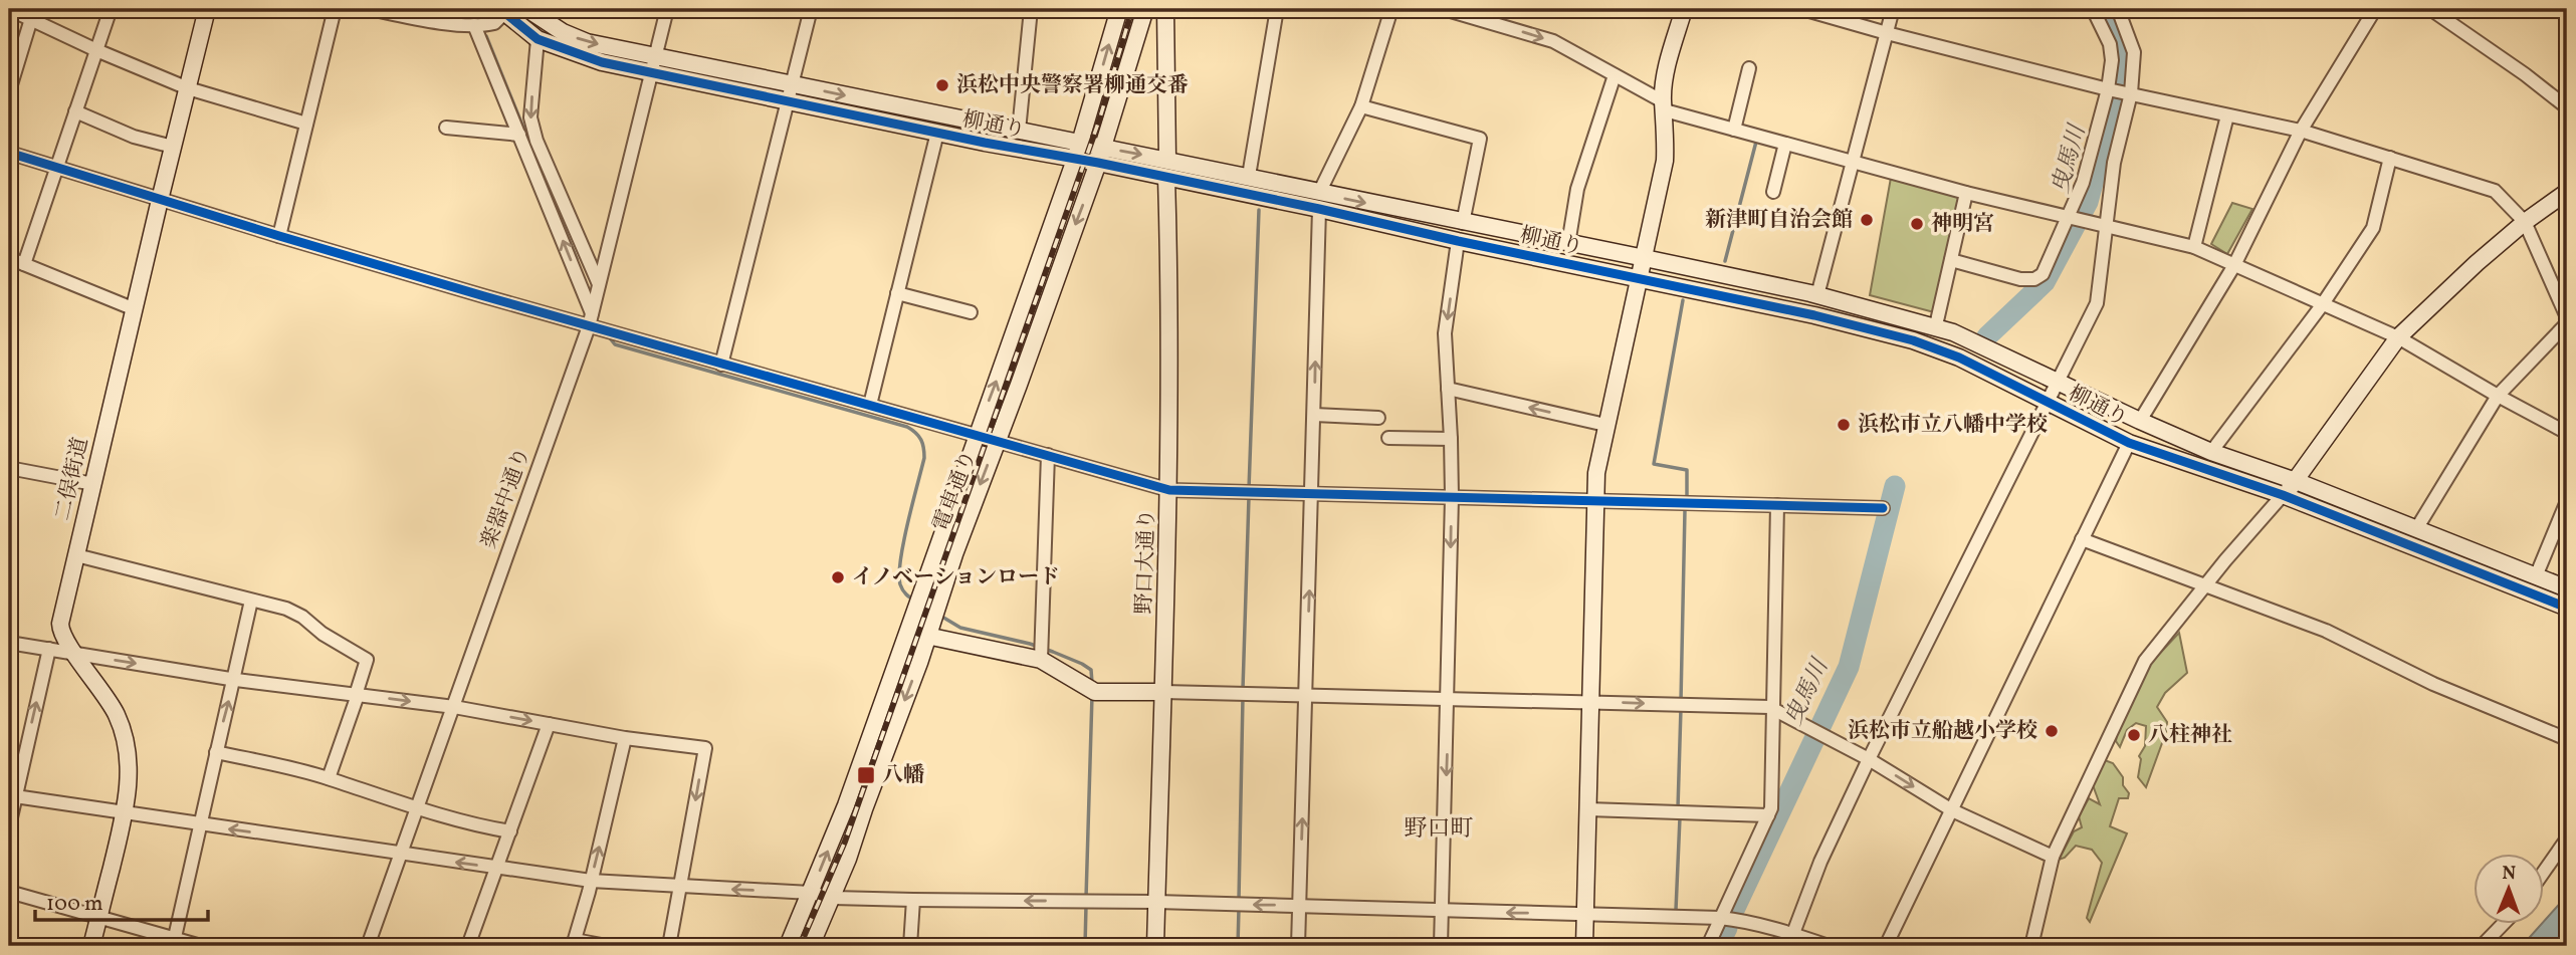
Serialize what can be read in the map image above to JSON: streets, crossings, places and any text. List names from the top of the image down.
{
  "streets": {
    "street": [
      "柳通り",
      "二俣街道",
      "電車通り",
      "楽器中通り",
      "野口大通り"
    ]
  },
  "crossings": [
    ["柳通り", "電車通り"],
    ["柳通り", "楽器中通り"],
    ["柳通り", "野口大通り"]
  ],
  "districts": ["野口町"],
  "water": ["曳馬川"],
  "places": {
    "other": [
      "浜松中央警察署柳通交番",
      "新津町自治会館",
      "神明宮",
      "浜松市立八幡中学校",
      "イノベーションロード",
      "浜松市立船越小学校",
      "八柱神社"
    ],
    "transit": ["八幡"]
  },
  "scale_bar": "100 m",
  "north": "top"
}
